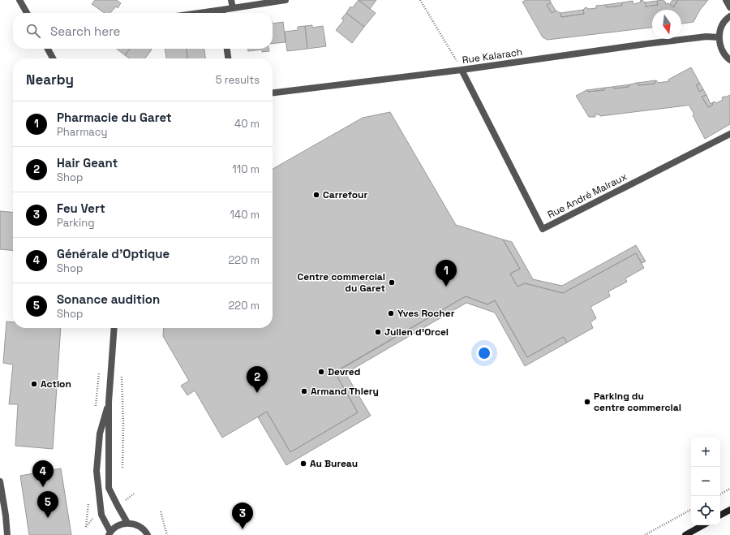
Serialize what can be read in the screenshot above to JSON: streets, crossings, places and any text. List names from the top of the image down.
{
  "streets": {
    "street": ["Rue Kalarach", "Rue André Malraux"]
  },
  "crossings": [
    ["Rue Kalarach", "Rue André Malraux"]
  ],
  "places": [
    "Carrefour",
    "Centre commercial du Garet",
    "Yves Rocher",
    "Julien d'Orcel",
    "Devred",
    "Action",
    "Armand Thiery",
    "Parking du centre commercial",
    "Au Bureau"
  ],
  "north": "bottom",
  "page": {
    "search": "Search here",
    "heading": ["Nearby", "5 results"],
    "list": [
      {
        "mark": "1",
        "name": "Pharmacie du Garet",
        "note": "Pharmacy",
        "value": "40 m"
      },
      {
        "mark": "2",
        "name": "Hair Geant",
        "note": "Shop",
        "value": "110 m"
      },
      {
        "mark": "3",
        "name": "Feu Vert",
        "note": "Parking",
        "value": "140 m"
      },
      {
        "mark": "4",
        "name": "Générale d'Optique",
        "note": "Shop",
        "value": "220 m"
      },
      {
        "mark": "5",
        "name": "Sonance audition",
        "note": "Shop",
        "value": "220 m"
      }
    ],
    "pins": [
      "1",
      "2",
      "4",
      "5",
      "3"
    ],
    "map_buttons": ["+", "−"]
  }
}
